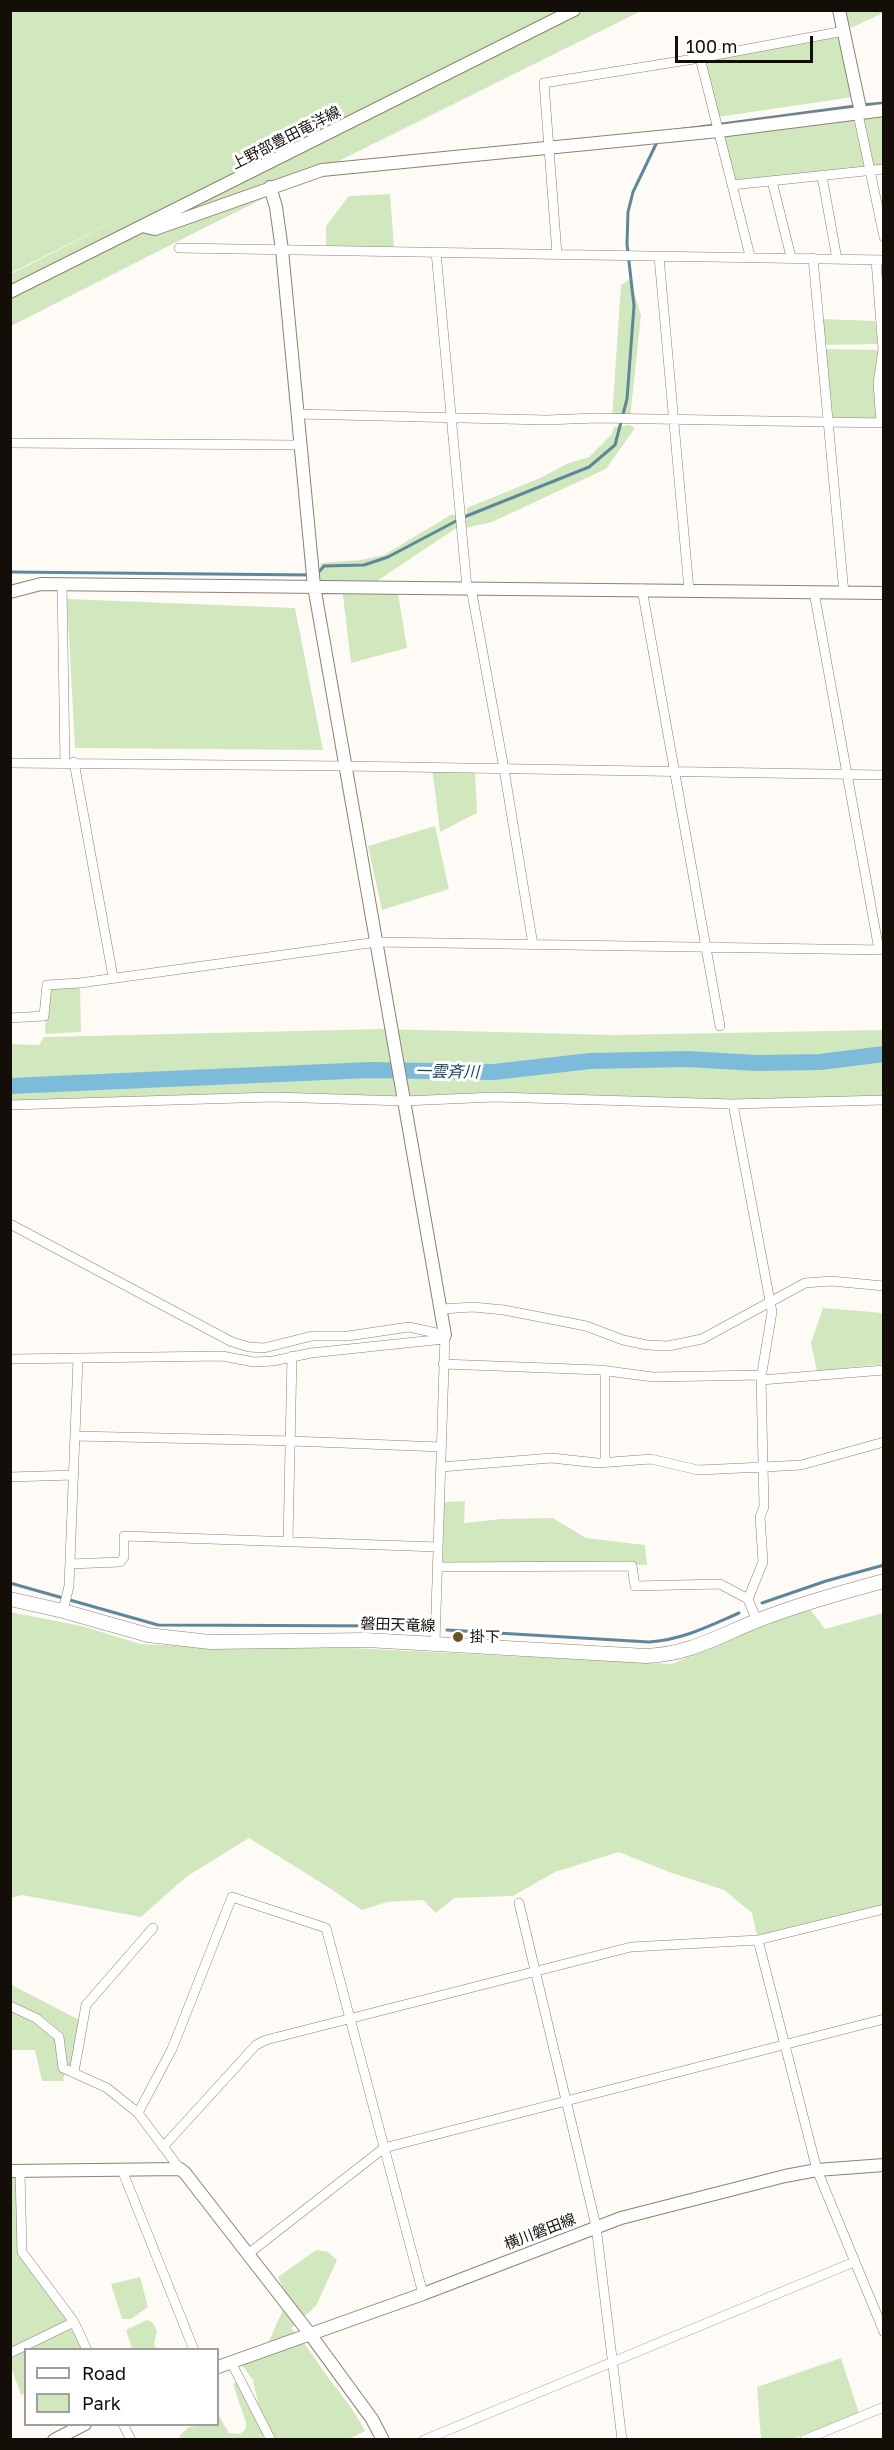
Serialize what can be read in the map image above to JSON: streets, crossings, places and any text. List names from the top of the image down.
{
  "streets": {
    "main road": ["磐田天竜線"],
    "street": ["上野部豊田竜洋線", "横川磐田線"]
  },
  "water": ["一雲斉川"],
  "places": ["掛下"],
  "legend": ["Road", "Park"],
  "scale_bar": "100 m"
}
